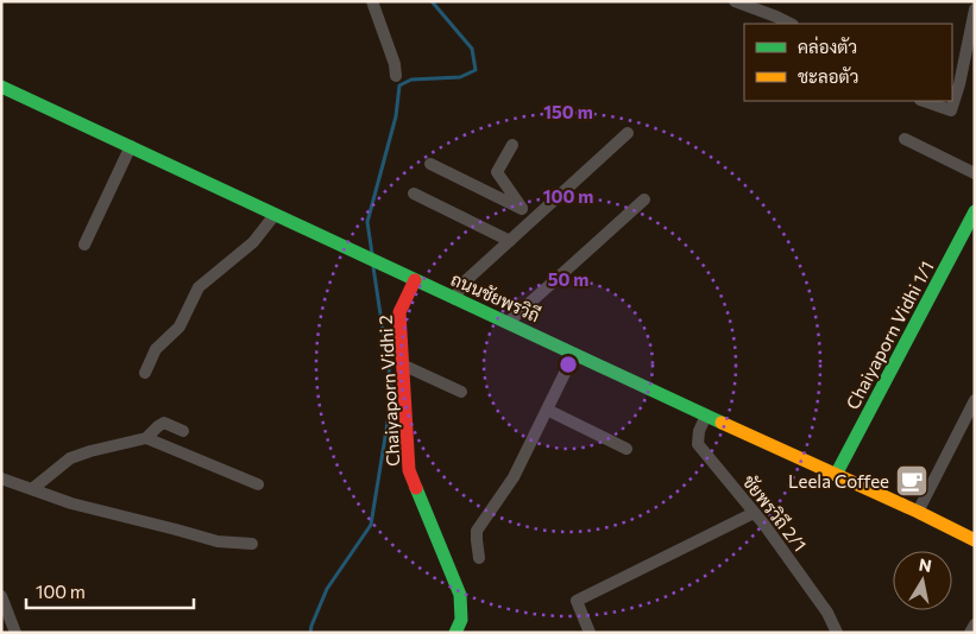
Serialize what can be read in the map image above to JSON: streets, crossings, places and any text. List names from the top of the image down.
{
  "streets": {
    "main road": ["ถนนชัยพรวิถี", "Chaiyaporn Vidhi 1/1", "Chaiyaporn Vidhi 2"],
    "street": ["ชัยพรวิถี 2/1"]
  },
  "crossings": [
    ["ถนนชัยพรวิถี", "Chaiyaporn Vidhi 1/1"],
    ["ถนนชัยพรวิถี", "Chaiyaporn Vidhi 2"],
    ["ถนนชัยพรวิถี", "ชัยพรวิถี 2/1"]
  ],
  "places": {
    "cafe": ["Leela Coffee"]
  },
  "legend": ["คล่องตัว", "ชะลอตัว"],
  "scale_bar": "100 m",
  "north": "top",
  "rings": ["150 m", "100 m", "50 m"]
}
